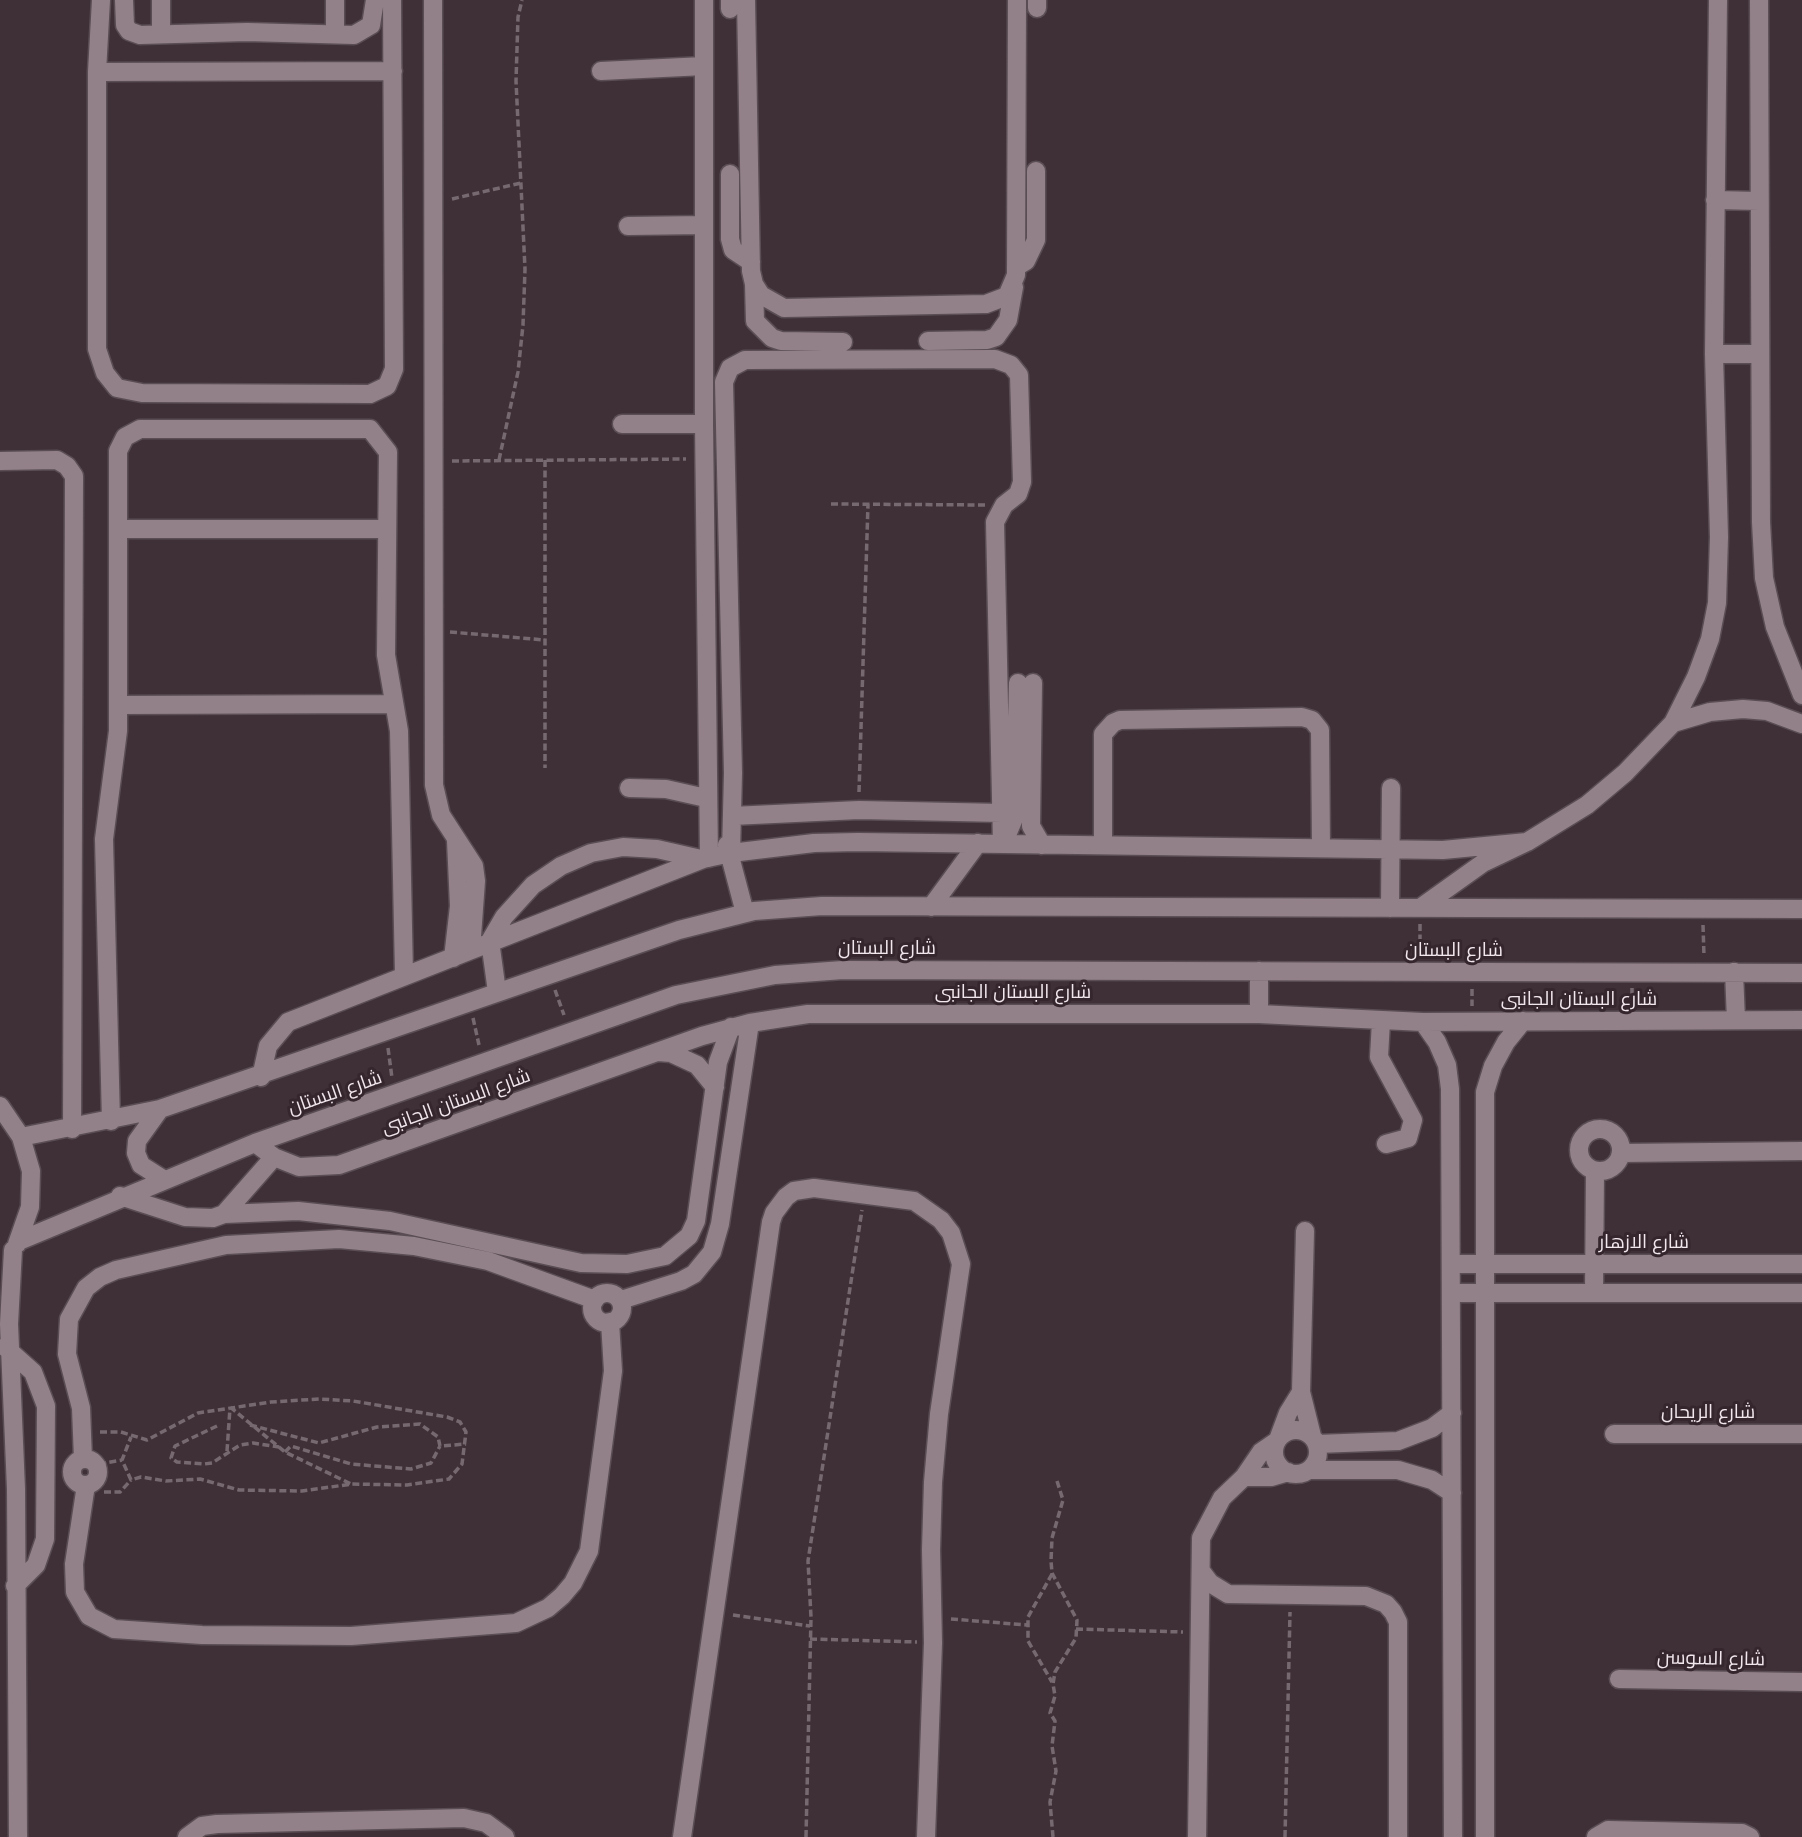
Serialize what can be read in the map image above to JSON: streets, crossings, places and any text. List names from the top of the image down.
{
  "streets": {
    "street": [
      "شارع البستان",
      "شارع البستان الجانبى",
      "شارع الازهار",
      "شارع الريحان",
      "شارع السوسن"
    ]
  },
  "crossings": [
    ["شارع البستان", "شارع البستان الجانبى"]
  ]
}
